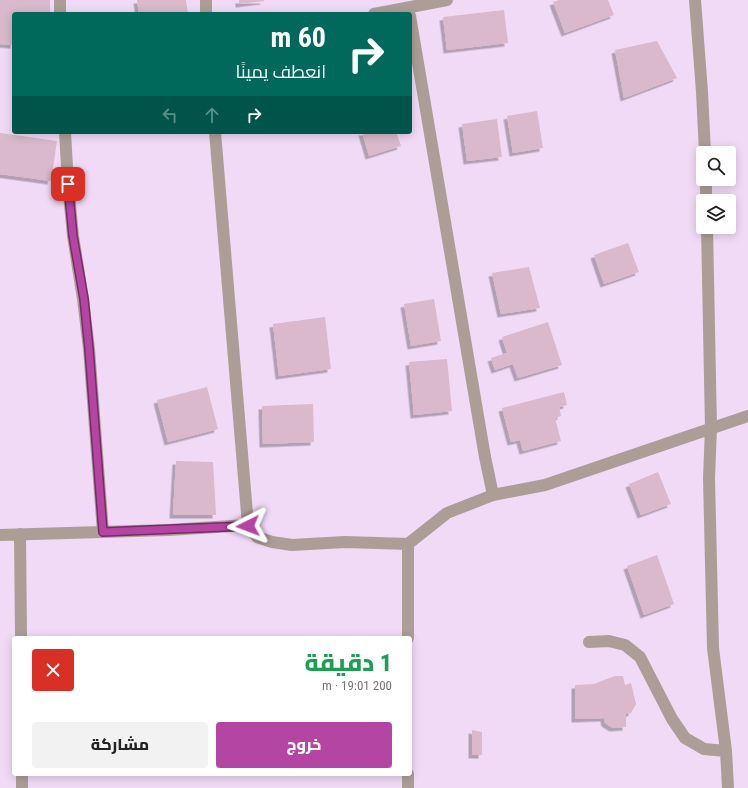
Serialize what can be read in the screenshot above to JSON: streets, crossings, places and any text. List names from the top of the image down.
{
  "page": {
    "turn": ["60 m", "انعطف يمينًا"],
    "heading": ["1 دقيقة", "200 m · 19:01"],
    "buttons": ["خروج", "مشاركة"]
  }
}
